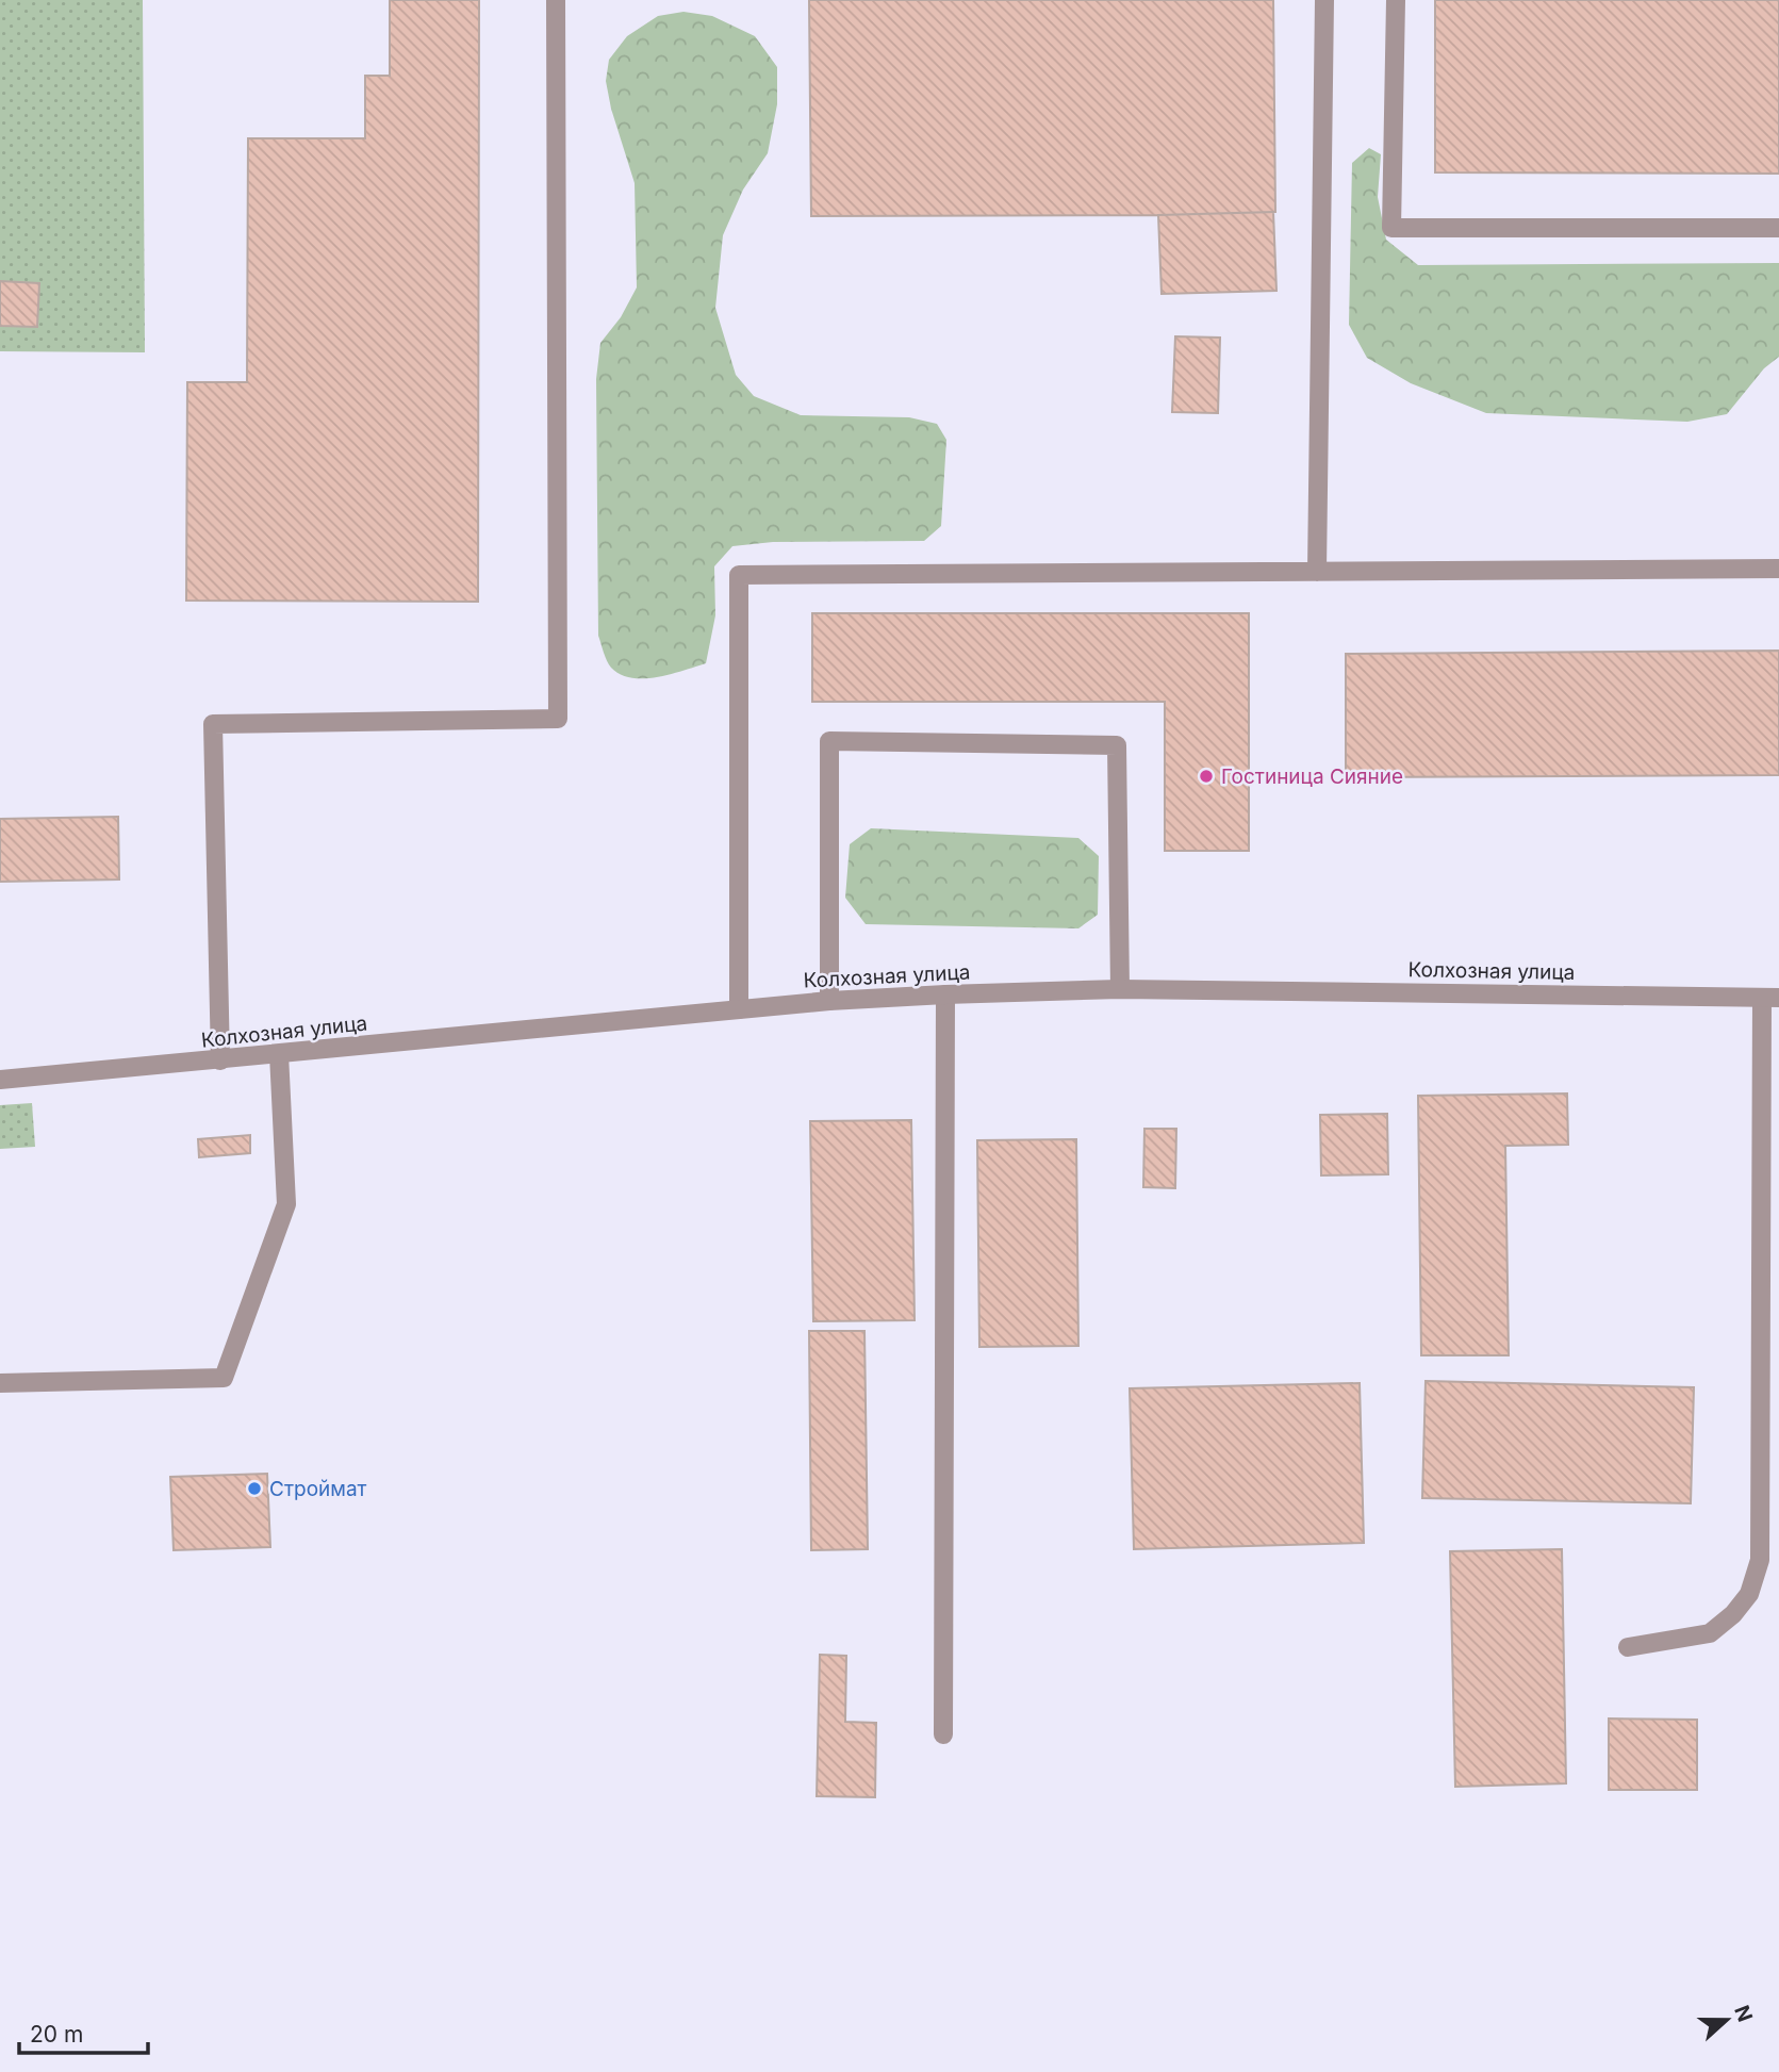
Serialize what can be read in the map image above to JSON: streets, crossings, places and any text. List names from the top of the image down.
{
  "streets": {
    "street": ["Колхозная улица"]
  },
  "places": ["Гостиница Сияние", "Строймат"],
  "scale_bar": "20 m",
  "north": "right"
}
